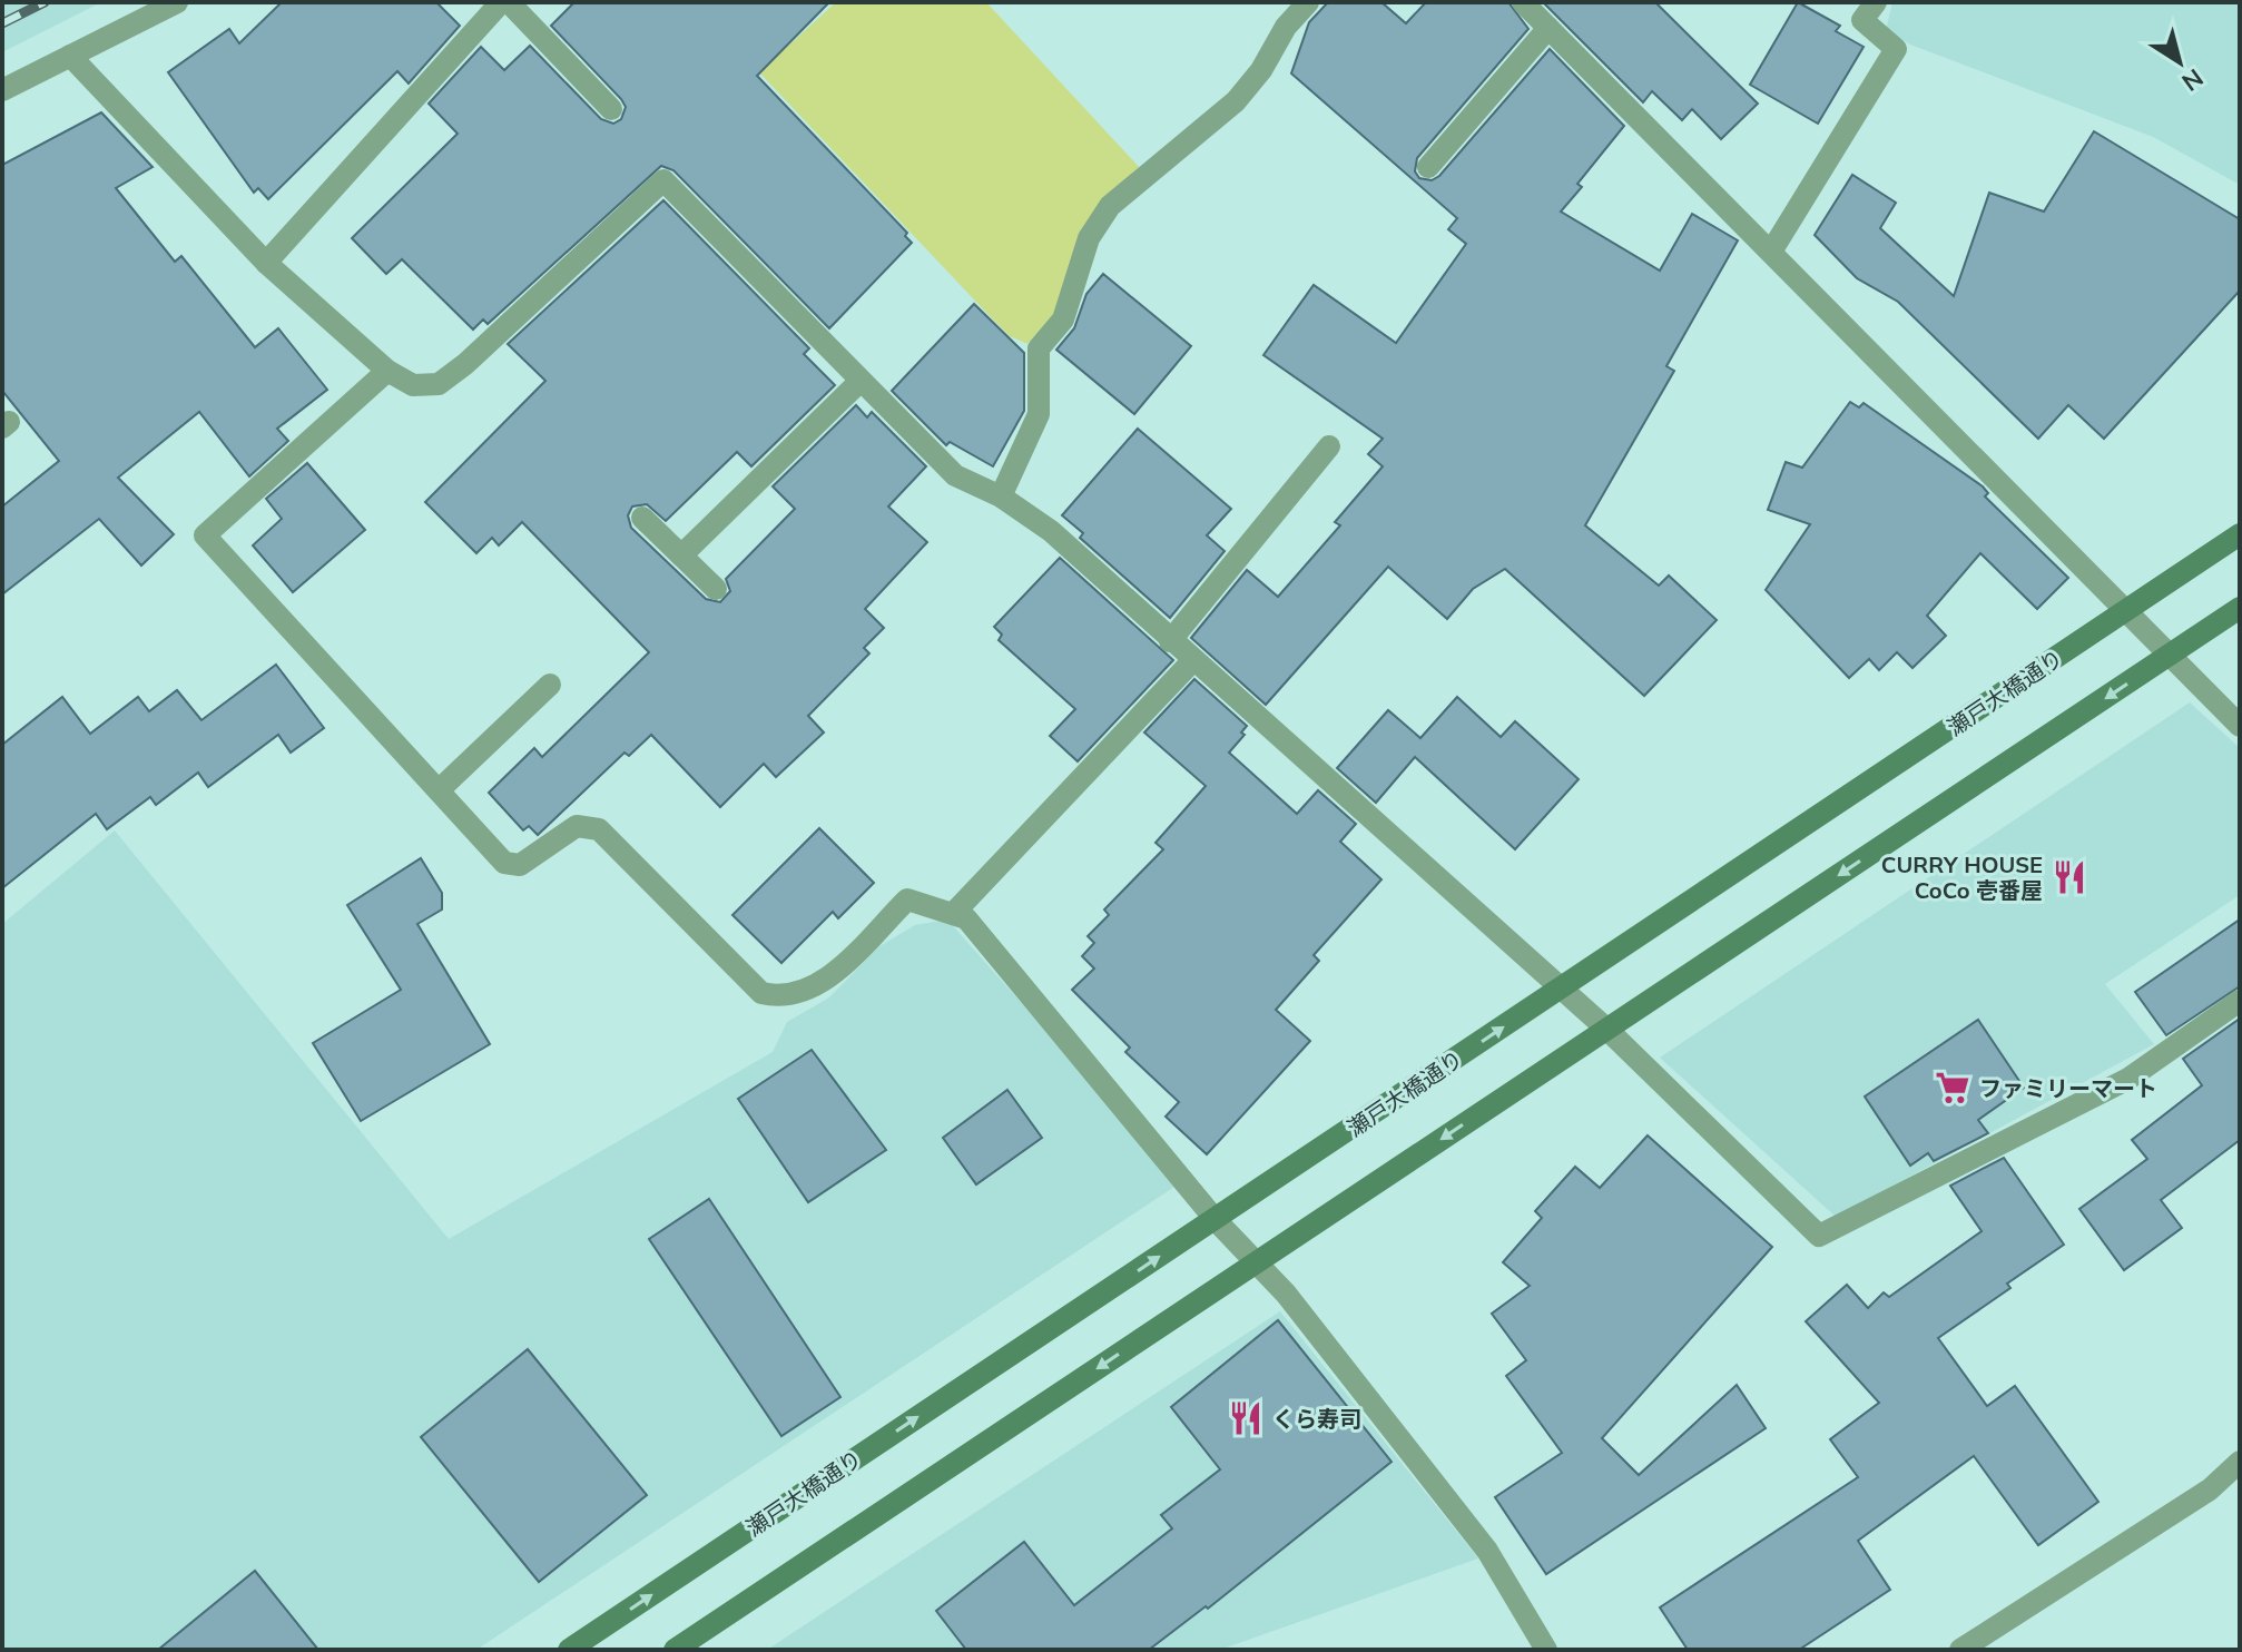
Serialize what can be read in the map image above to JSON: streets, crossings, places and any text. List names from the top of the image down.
{
  "streets": {
    "street": ["瀬戸大橋通り"]
  },
  "places": {
    "restaurant": ["CURRY HOUSE CoCo 壱番屋", "くら寿司"],
    "supermarket": ["ファミリーマート"]
  },
  "north": "bottom right"
}
